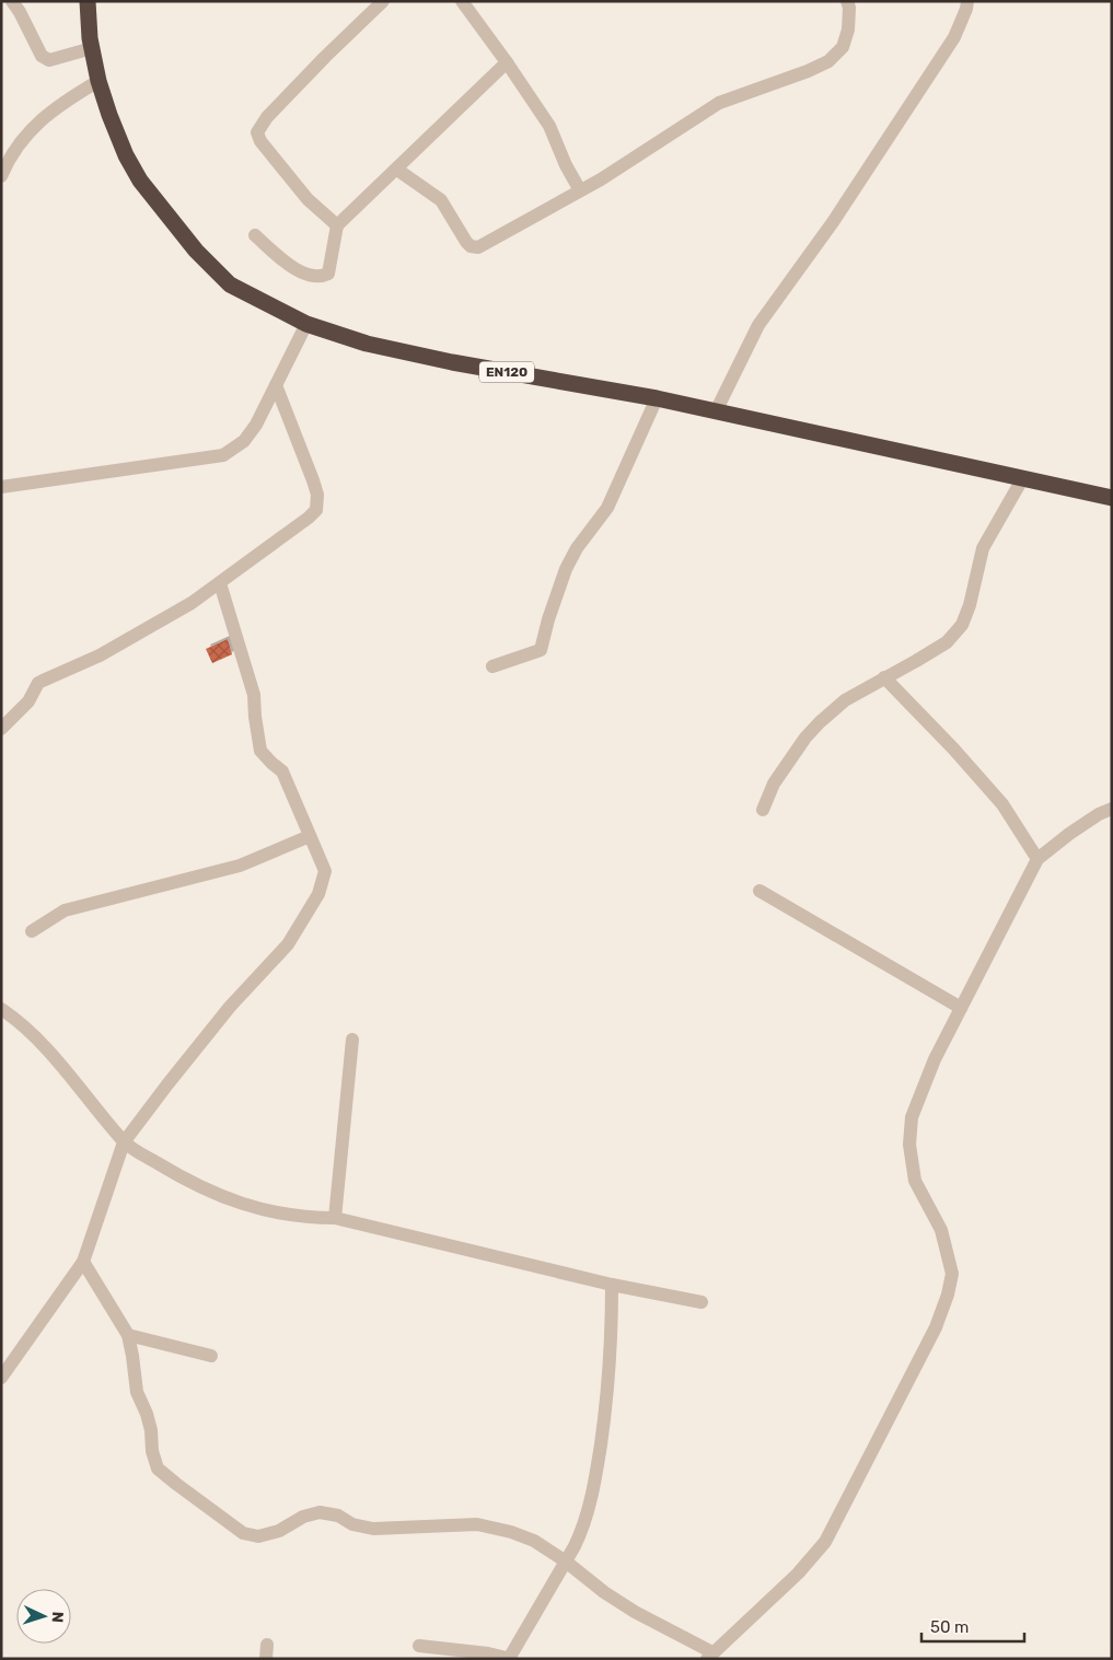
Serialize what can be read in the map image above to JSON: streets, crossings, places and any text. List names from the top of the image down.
{
  "streets": {
    "highway": ["EN120"]
  },
  "scale_bar": "50 m",
  "north": "right"
}
